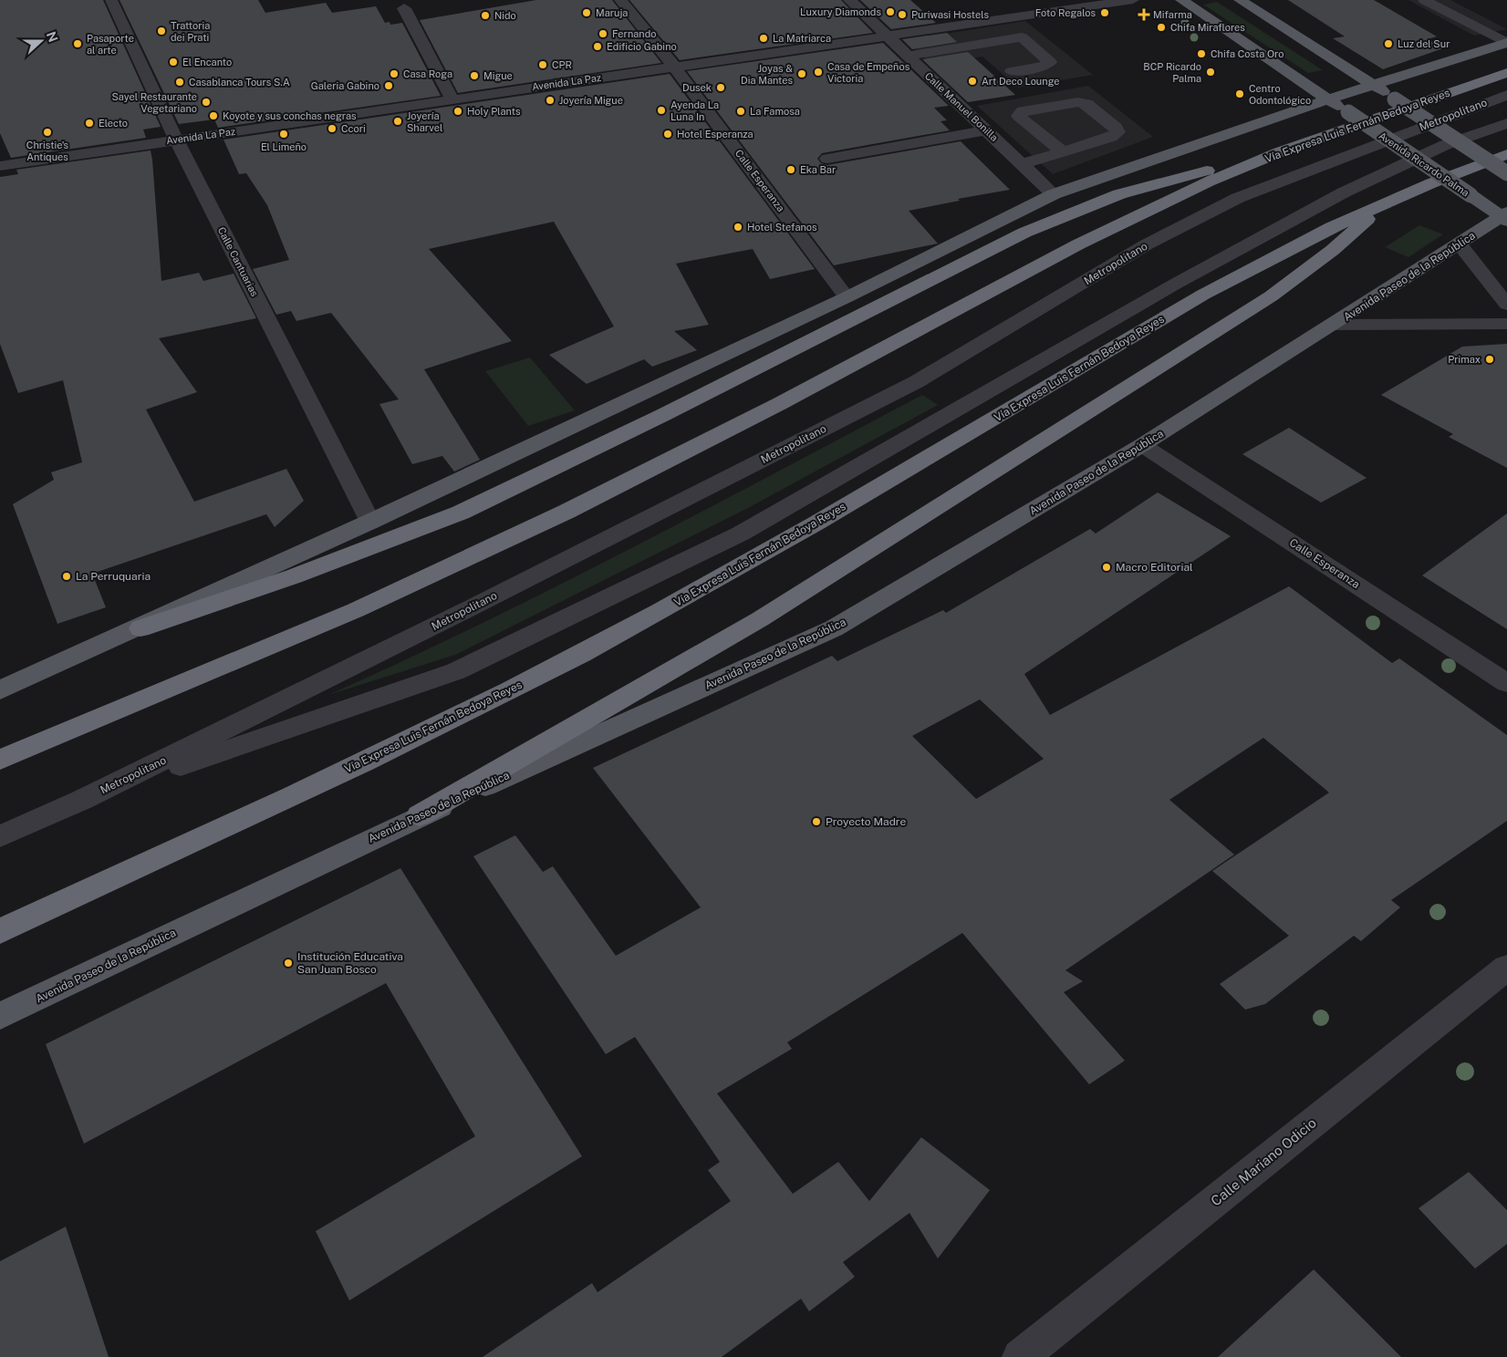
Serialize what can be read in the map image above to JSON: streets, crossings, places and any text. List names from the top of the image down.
{
  "streets": {
    "highway": ["Vía Expresa Luis Fernán Bedoya Reyes"],
    "main road": ["Avenida Ricardo Palma", "Avenida Paseo de la República"],
    "street": [
      "Avenida La Paz",
      "Calle Manuel Bonilla",
      "Metropolitano",
      "Calle Esperanza",
      "Calle Cantuarias",
      "Calle Mariano Odicio"
    ]
  },
  "crossings": [
    ["Avenida La Paz", "Calle Manuel Bonilla"],
    ["Avenida La Paz", "Calle Esperanza"],
    ["Avenida La Paz", "Calle Cantuarias"],
    ["Avenida Ricardo Palma", "Avenida Paseo de la República"],
    ["Calle Esperanza", "Avenida Paseo de la República"]
  ],
  "places": {
    "other": [
      "Luxury Diamonds",
      "Maruja",
      "Foto Regalos",
      "Puriwasi Hostels",
      "Nido",
      "Chifa Miraflores",
      "Trattoria dei Prati",
      "Fernando",
      "La Matriarca",
      "Pasaporte al arte",
      "Luz del Sur",
      "Edificio Gabino",
      "Chifa Costa Oro",
      "El Encanto",
      "CPR",
      "Casa de Empeños Victoria",
      "BCP Ricardo Palma",
      "Casa Roga",
      "Joyas & Dia Mantes",
      "Migue",
      "Art Deco Lounge",
      "Casablanca Tours S.A",
      "Galeria Gabino",
      "Dusek",
      "Centro Odontológico",
      "Joyería Migue",
      "Sayel Restaurante Vegetariano",
      "Ayenda La Luna In",
      "Holy Plants",
      "La Famosa",
      "Koyote y sus conchas negras",
      "Joyería Sharvel",
      "Electo",
      "Ccori",
      "Christie's Antiques",
      "El Limeño",
      "Hotel Esperanza",
      "Eka Bar",
      "Hotel Stefanos",
      "Primax",
      "Macro Editorial",
      "La Perruquaria",
      "Proyecto Madre",
      "Institución Educativa San Juan Bosco"
    ],
    "health": ["Mifarma"]
  },
  "north": "right"
}
